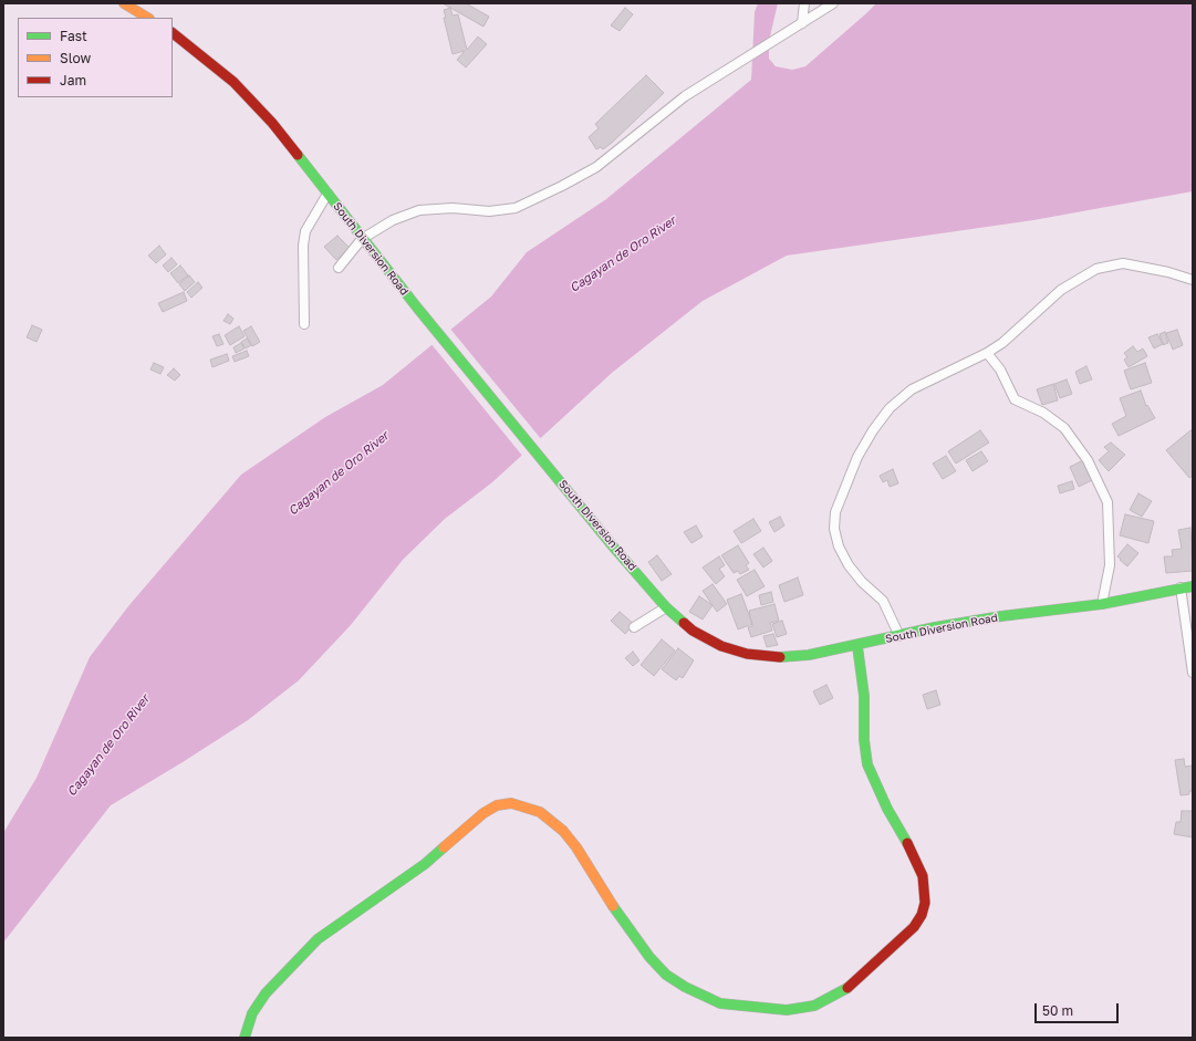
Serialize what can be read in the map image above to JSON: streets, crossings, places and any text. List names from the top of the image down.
{
  "streets": {
    "main road": ["South Diversion Road"]
  },
  "water": ["Cagayan de Oro River"],
  "legend": ["Fast", "Slow", "Jam"],
  "scale_bar": "50 m"
}
